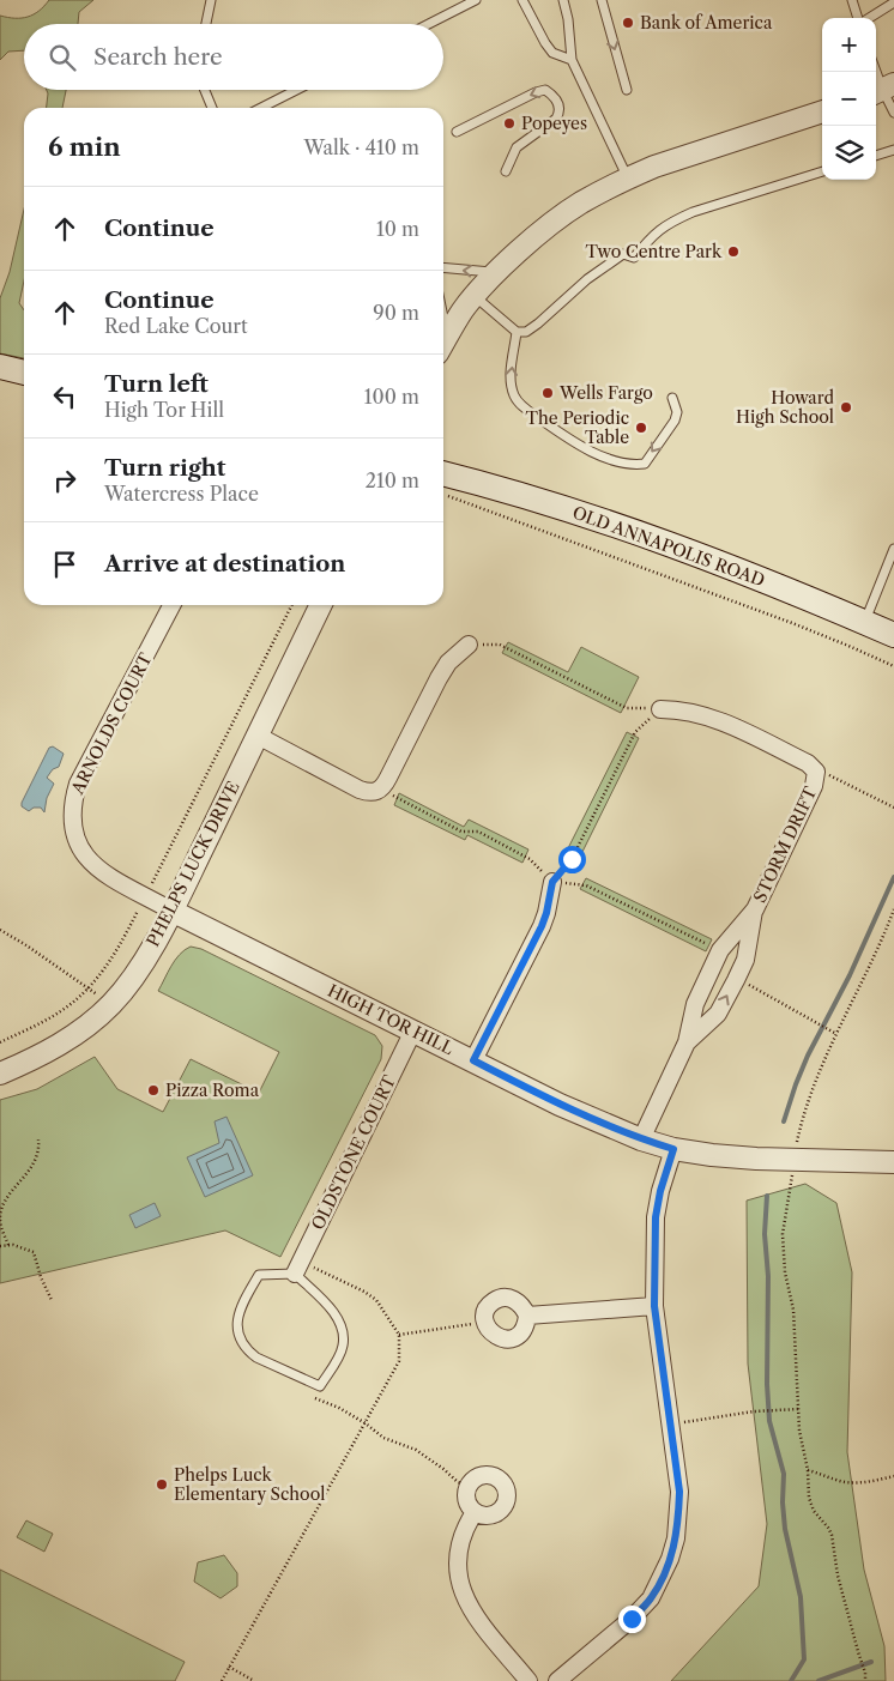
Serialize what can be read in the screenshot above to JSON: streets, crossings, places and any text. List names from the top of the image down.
{
  "streets": {
    "main road": ["OLD ANNAPOLIS ROAD"],
    "street": [
      "ARNOLDS COURT",
      "STORM DRIFT",
      "PHELPS LUCK DRIVE",
      "HIGH TOR HILL",
      "OLDSTONE COURT"
    ]
  },
  "crossings": [
    ["ARNOLDS COURT", "PHELPS LUCK DRIVE"],
    ["ARNOLDS COURT", "HIGH TOR HILL"],
    ["STORM DRIFT", "HIGH TOR HILL"],
    ["PHELPS LUCK DRIVE", "HIGH TOR HILL"],
    ["HIGH TOR HILL", "OLDSTONE COURT"]
  ],
  "places": [
    "Bank of America",
    "Popeyes",
    "Two Centre Park",
    "Wells Fargo",
    "Howard High School",
    "The Periodic Table",
    "Pizza Roma",
    "Phelps Luck Elementary School"
  ],
  "page": {
    "map_buttons": ["+", "−"],
    "search": "Search here",
    "heading": ["6 min", "Walk · 410 m"],
    "list": [
      ["Continue", "10 m"],
      ["Continue", "Red Lake Court", "90 m"],
      ["Turn left", "High Tor Hill", "100 m"],
      ["Turn right", "Watercress Place", "210 m"],
      "Arrive at destination"
    ]
  }
}
